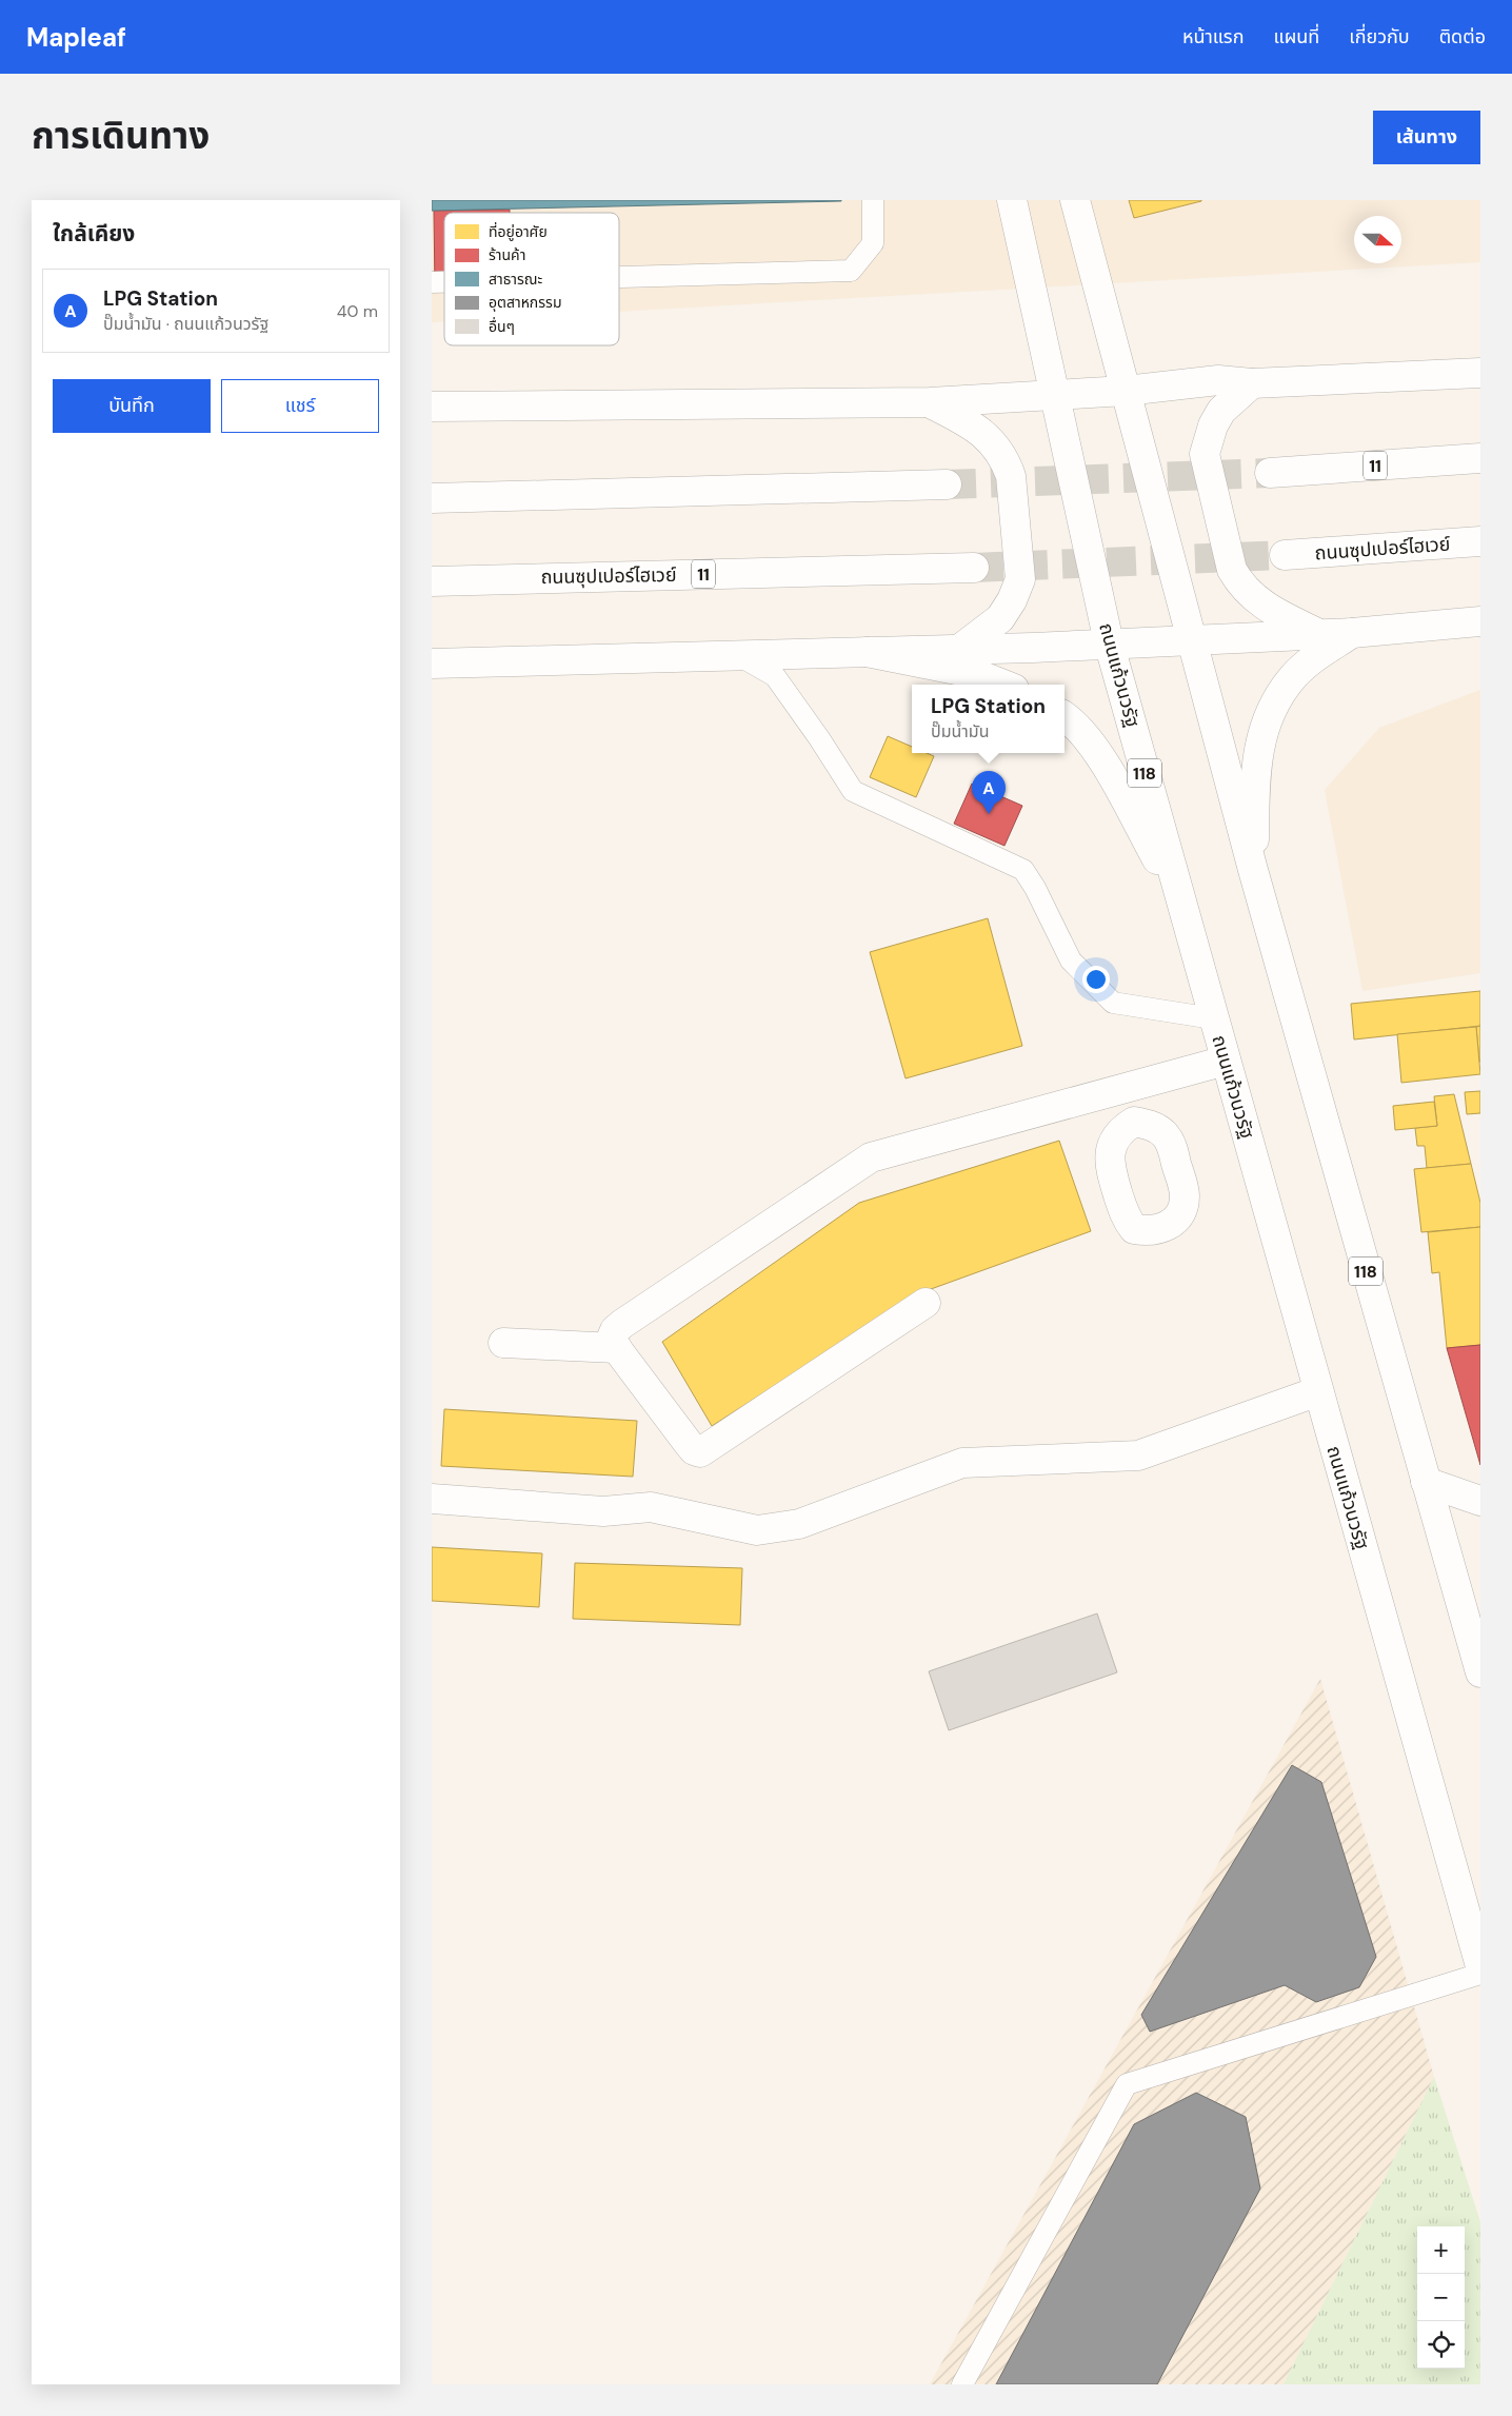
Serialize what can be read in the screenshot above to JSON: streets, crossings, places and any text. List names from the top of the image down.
{
  "streets": {
    "main road": [
      "11",
      "ถนนซุปเปอร์ไฮเวย์",
      "ถนนแก้วนวรัฐ",
      "118"
    ]
  },
  "legend": [
    "ที่อยู่อาศัย",
    "ร้านค้า",
    "สาธารณะ",
    "อุตสาหกรรม",
    "อื่นๆ"
  ],
  "north": "right",
  "page": {
    "header": "Mapleaf",
    "nav": [
      "หน้าแรก",
      "แผนที่",
      "เกี่ยวกับ",
      "ติดต่อ"
    ],
    "title": "การเดินทาง",
    "buttons": [
      "เส้นทาง",
      ["บันทึก", "แชร์"]
    ],
    "heading": "ใกล้เคียง",
    "list": [
      {
        "mark": "A",
        "name": "LPG Station",
        "note": "ปั๊มน้ำมัน · ถนนแก้วนวรัฐ",
        "value": "40 m"
      }
    ],
    "popup": ["LPG Station", "ปั๊มน้ำมัน"],
    "pins": "A",
    "map_buttons": ["+", "−"]
  }
}
